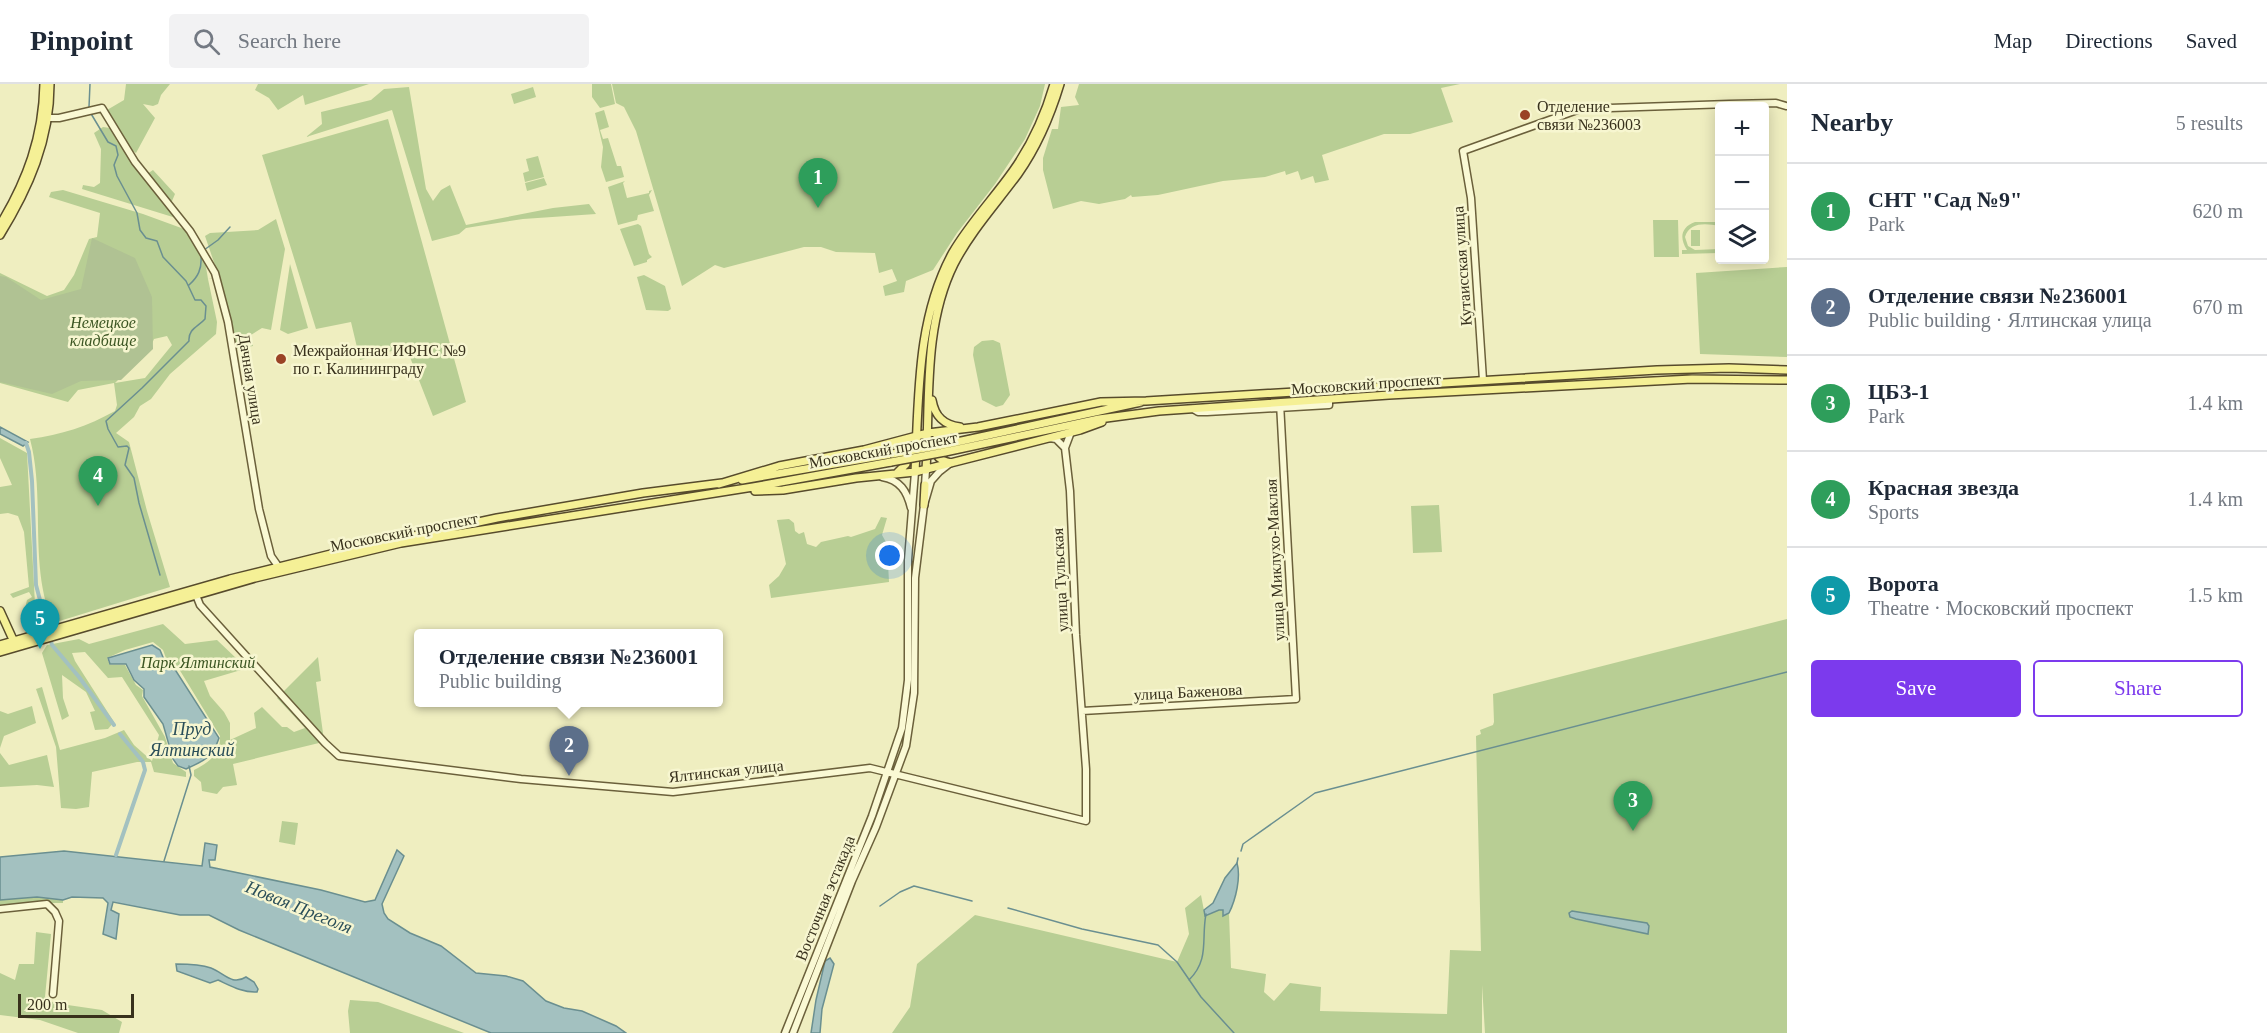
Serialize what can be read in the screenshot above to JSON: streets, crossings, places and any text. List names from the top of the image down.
{
  "streets": {
    "main road": ["Московский проспект"],
    "street": [
      "Кутаисская улица",
      "Дачная улица",
      "улица Миклухо-Маклая",
      "улица Тульская",
      "улица Баженова",
      "Ялтинская улица",
      "Восточная эстакада"
    ]
  },
  "crossings": [
    ["Кутаисская улица", "Московский проспект"],
    ["Дачная улица", "Московский проспект"],
    ["Московский проспект", "улица Миклухо-Маклая"],
    ["Московский проспект", "Ялтинская улица"],
    ["улица Миклухо-Маклая", "улица Баженова"],
    ["улица Тульская", "улица Баженова"],
    ["улица Тульская", "Ялтинская улица"],
    ["Ялтинская улица", "Восточная эстакада"]
  ],
  "water": ["Пруд Ялтинский", "Новая Преголя"],
  "parks": ["Немецкое кладбище", "Парк Ялтинский"],
  "places": ["Отделение связи №236003", "Межрайонная ИФНС №9 по г. Калининграду"],
  "scale_bar": "200 m",
  "page": {
    "header": "Pinpoint",
    "search": "Search here",
    "nav": ["Map", "Directions", "Saved"],
    "heading": ["Nearby", "5 results"],
    "map_buttons": ["+", "−"],
    "pins": [
      "1",
      "4",
      "5",
      "2",
      "3"
    ],
    "list": [
      {
        "mark": "1",
        "name": "СНТ \"Сад №9\"",
        "note": "Park",
        "value": "620 m"
      },
      {
        "mark": "2",
        "name": "Отделение связи №236001",
        "note": "Public building · Ялтинская улица",
        "value": "670 m"
      },
      {
        "mark": "3",
        "name": "ЦБЗ-1",
        "note": "Park",
        "value": "1.4 km"
      },
      {
        "mark": "4",
        "name": "Красная звезда",
        "note": "Sports",
        "value": "1.4 km"
      },
      {
        "mark": "5",
        "name": "Ворота",
        "note": "Theatre · Московский проспект",
        "value": "1.5 km"
      }
    ],
    "popup": ["Отделение связи №236001", "Public building"],
    "buttons": ["Save", "Share"],
    "scale": "200 m"
  }
}
